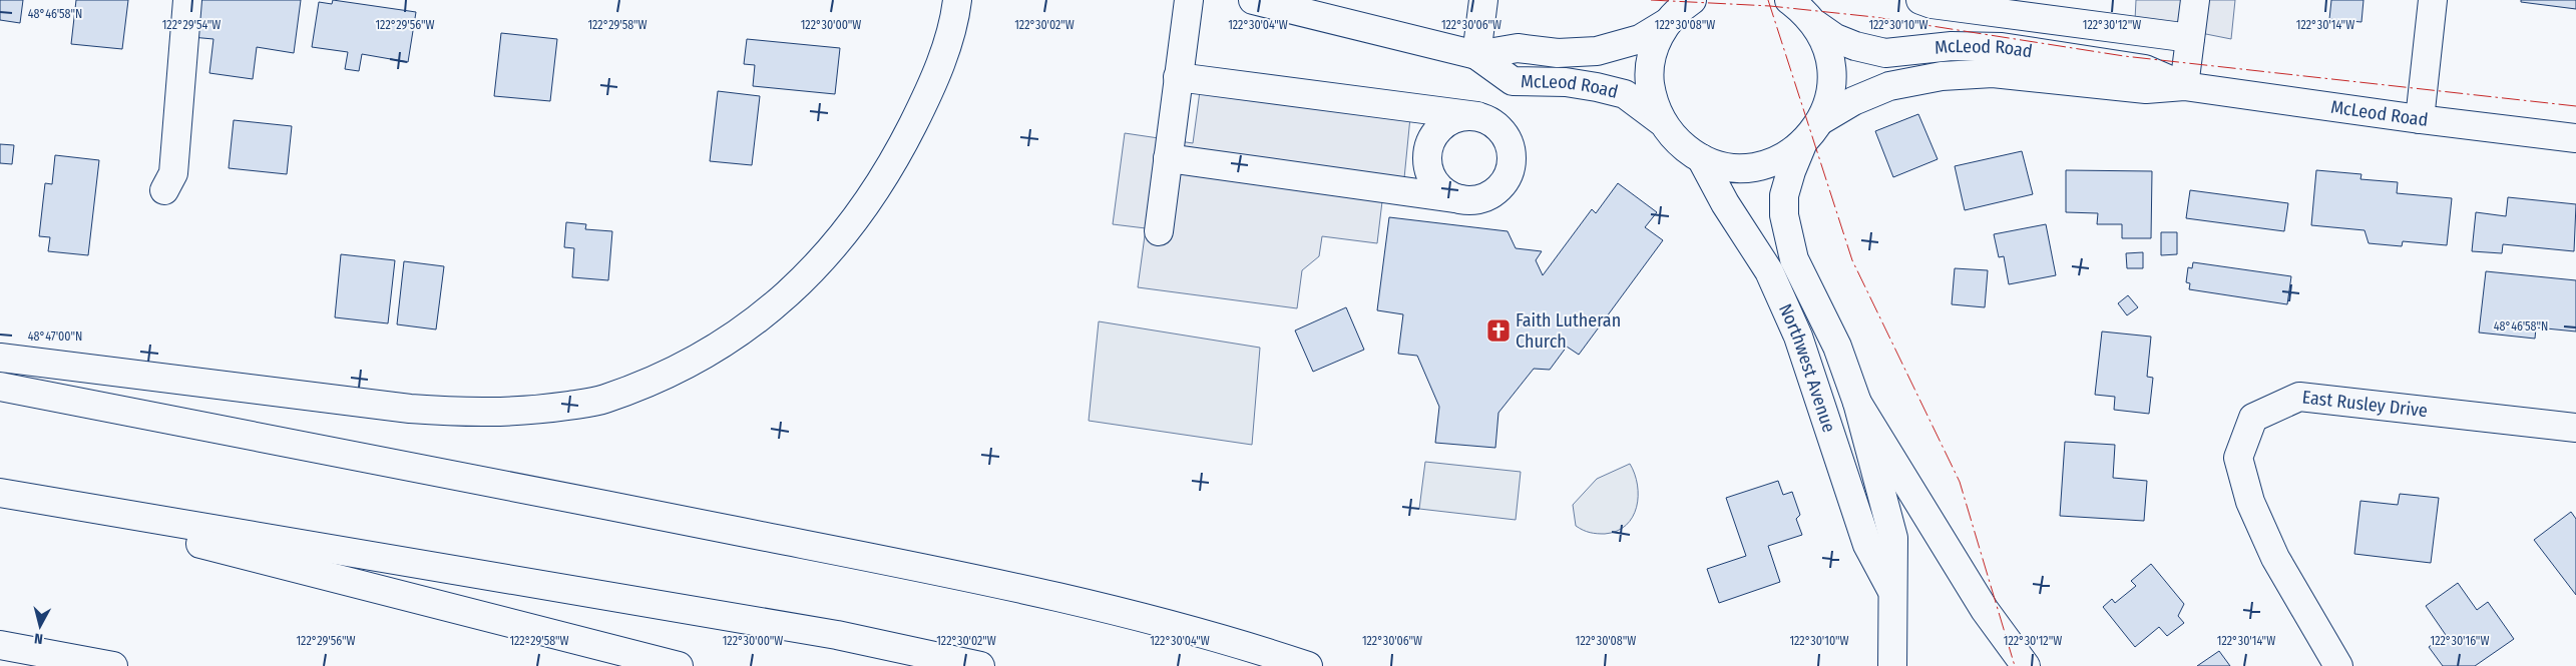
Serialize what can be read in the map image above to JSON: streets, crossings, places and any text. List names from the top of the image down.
{
  "streets": {
    "main road": ["McLeod Road", "Northwest Avenue", "East Rusley Drive"]
  },
  "places": {
    "church": ["Faith Lutheran Church"]
  },
  "north": "bottom",
  "coordinates": [
    "48°46'58\"N",
    "122°29'54\"W",
    "122°29'56\"W",
    "122°29'58\"W",
    "122°30'00\"W",
    "122°30'02\"W",
    "122°30'04\"W",
    "122°30'06\"W",
    "122°30'08\"W",
    "122°30'10\"W",
    "122°30'12\"W",
    "122°30'14\"W",
    "48°47'00\"N",
    "122°30'16\"W"
  ]
}
